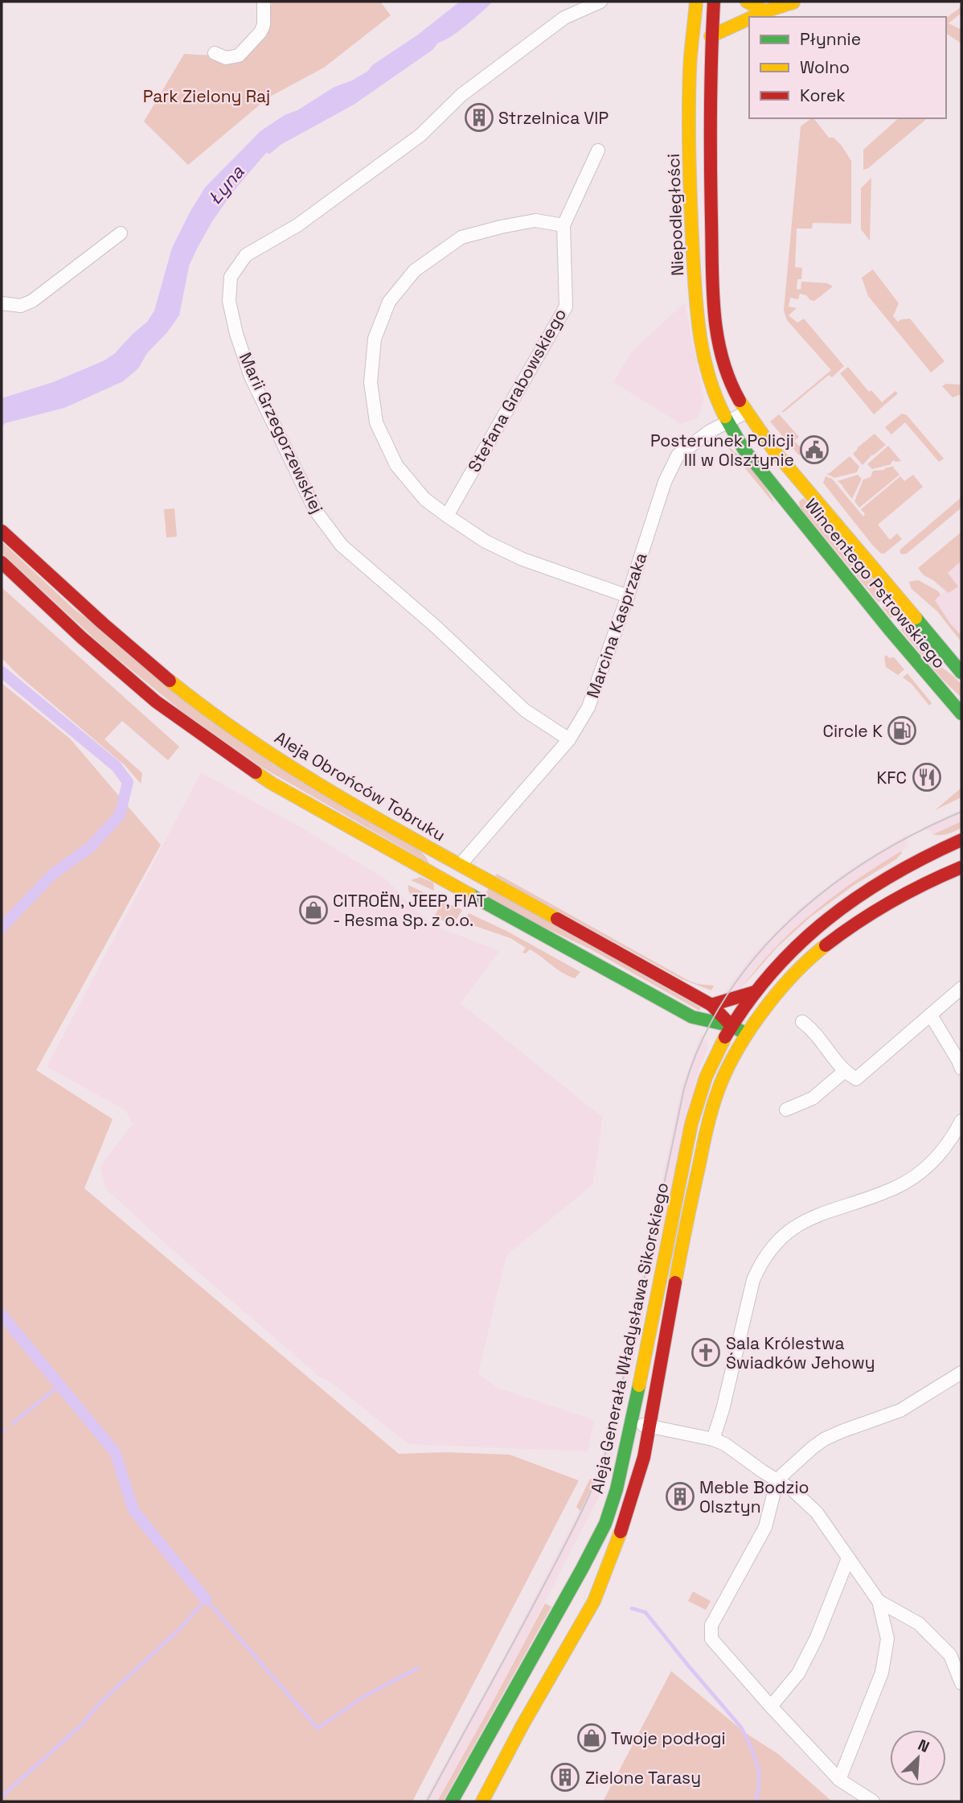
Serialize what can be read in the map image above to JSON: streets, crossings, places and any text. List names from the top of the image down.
{
  "streets": {
    "main road": [
      "Niepodległości",
      "Wincentego Pstrowskiego",
      "Aleja Obrońców Tobruku",
      "Aleja Generała Władysława Sikorskiego"
    ],
    "street": ["Stefana Grabowskiego", "Marii Grzegorzewskiej", "Marcina Kasprzaka"]
  },
  "crossings": [
    ["Niepodległości", "Wincentego Pstrowskiego"],
    ["Niepodległości", "Marcina Kasprzaka"],
    ["Marii Grzegorzewskiej", "Marcina Kasprzaka"],
    ["Wincentego Pstrowskiego", "Marcina Kasprzaka"],
    ["Marcina Kasprzaka", "Aleja Obrońców Tobruku"],
    ["Aleja Obrońców Tobruku", "Aleja Generała Władysława Sikorskiego"]
  ],
  "water": ["Łyna"],
  "parks": ["Park Zielony Raj"],
  "places": {
    "building": ["Strzelnica VIP", "Meble Bodzio Olsztyn", "Zielone Tarasy"],
    "public building": ["Posterunek Policji III w Olsztynie"],
    "fuel station": ["Circle K"],
    "restaurant": ["KFC"],
    "shop": ["CITROËN, JEEP, FIAT - Resma Sp. z o.o.", "Twoje podłogi"],
    "church": ["Sala Królestwa Świadków Jehowy"]
  },
  "legend": ["Płynnie", "Wolno", "Korek"],
  "north": "top right"
}
